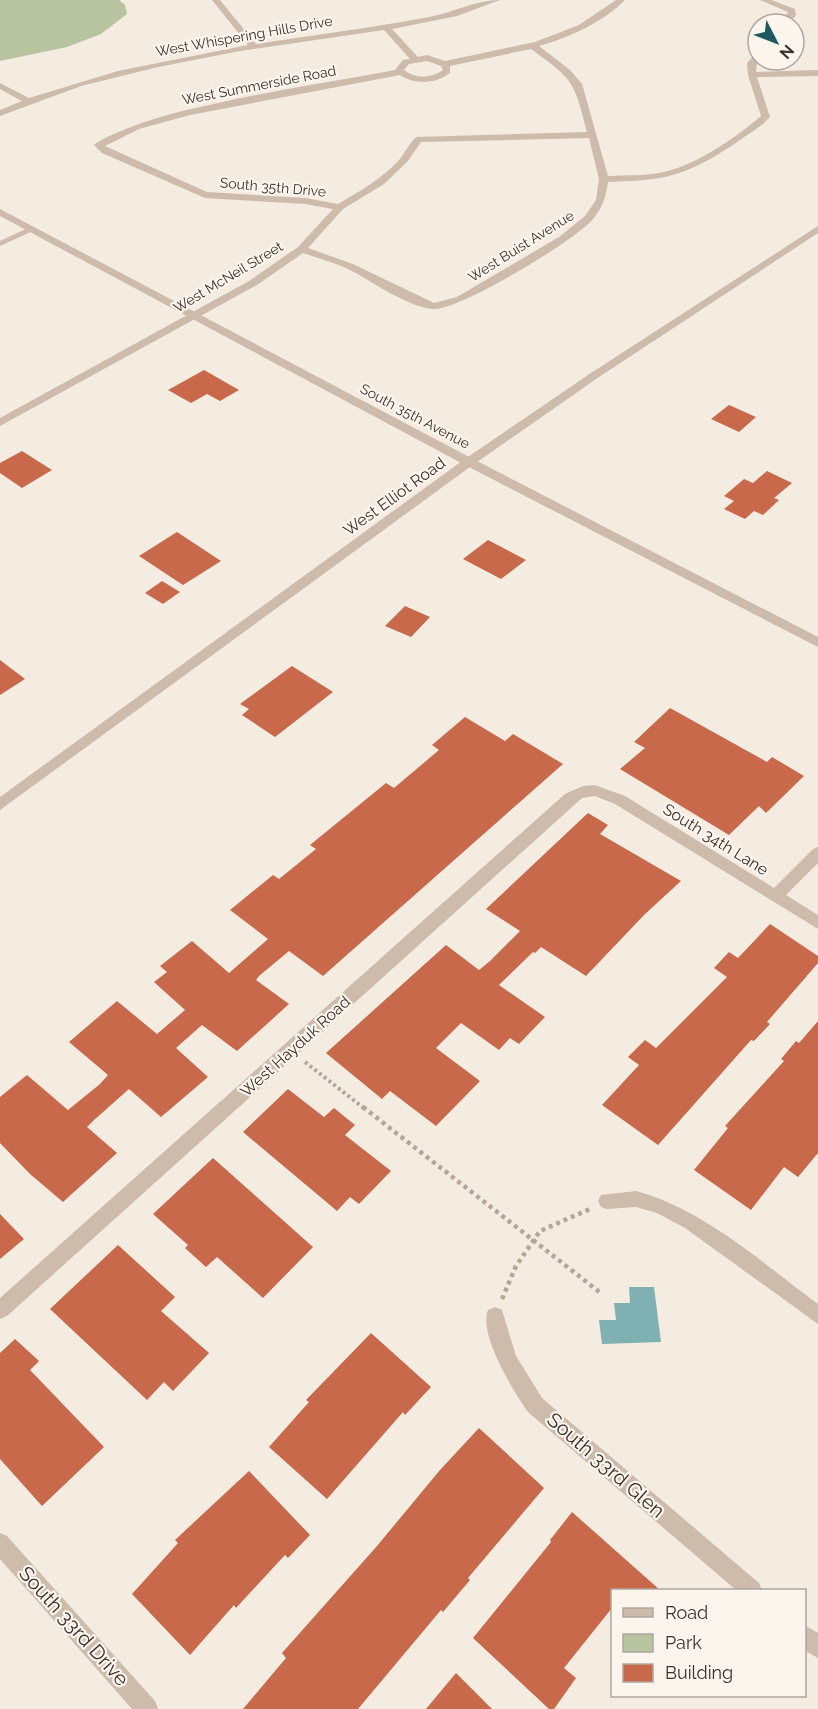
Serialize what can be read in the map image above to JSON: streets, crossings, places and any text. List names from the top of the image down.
{
  "streets": {
    "street": [
      "West Whispering Hills Drive",
      "West Summerside Road",
      "South 35th Drive",
      "West Buist Avenue",
      "West McNeil Street",
      "South 35th Avenue",
      "West Elliot Road",
      "South 34th Lane",
      "West Hayduk Road",
      "South 33rd Glen",
      "South 33rd Drive"
    ]
  },
  "crossings": [
    ["West Summerside Road", "South 35th Drive"],
    ["South 35th Drive", "West McNeil Street"],
    ["West Buist Avenue", "West McNeil Street"],
    ["West McNeil Street", "South 35th Avenue"],
    ["South 35th Avenue", "West Elliot Road"],
    ["South 34th Lane", "West Hayduk Road"]
  ],
  "legend": ["Road", "Park", "Building"],
  "north": "bottom right"
}
